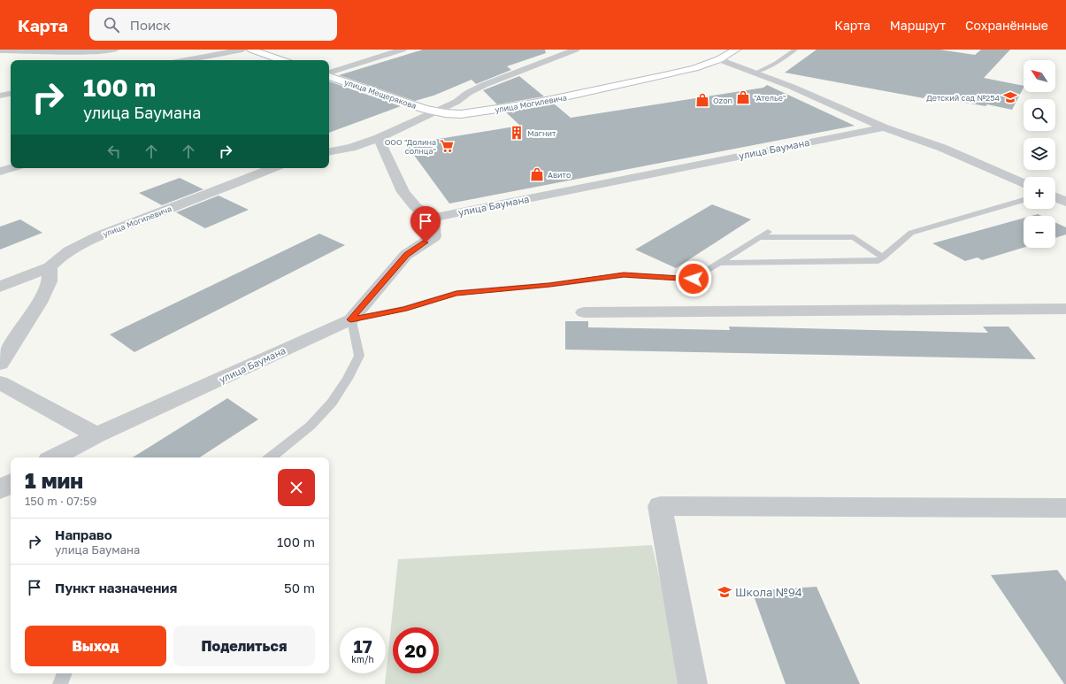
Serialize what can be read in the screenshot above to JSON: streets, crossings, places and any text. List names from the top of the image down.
{
  "streets": {
    "street": ["улица Мещерякова", "улица Могилевича", "улица Баумана"]
  },
  "crossings": [
    ["улица Мещерякова", "улица Могилевича"]
  ],
  "places": {
    "shop": ["\"Ателье\"", "Ozon", "Авито"],
    "school or university": ["Детский сад №254", "Школа №94"],
    "building": ["Магнит"],
    "supermarket": ["ООО \"Долина солнца\""]
  },
  "north": "top left",
  "page": {
    "header": "Карта",
    "search": "Поиск",
    "nav": ["Карта", "Маршрут", "Сохранённые"],
    "map_buttons": ["+", "−"],
    "turn": ["100 m", "улица Баумана"],
    "heading": ["1 мин", "150 m · 07:59"],
    "list": [
      {
        "name": "Направо",
        "note": "улица Баумана",
        "value": "100 m"
      },
      {
        "name": "Пункт назначения",
        "value": "50 m"
      }
    ],
    "buttons": ["Выход", "Поделиться"],
    "speed": "17 km/h",
    "limit": "20"
  }
}
